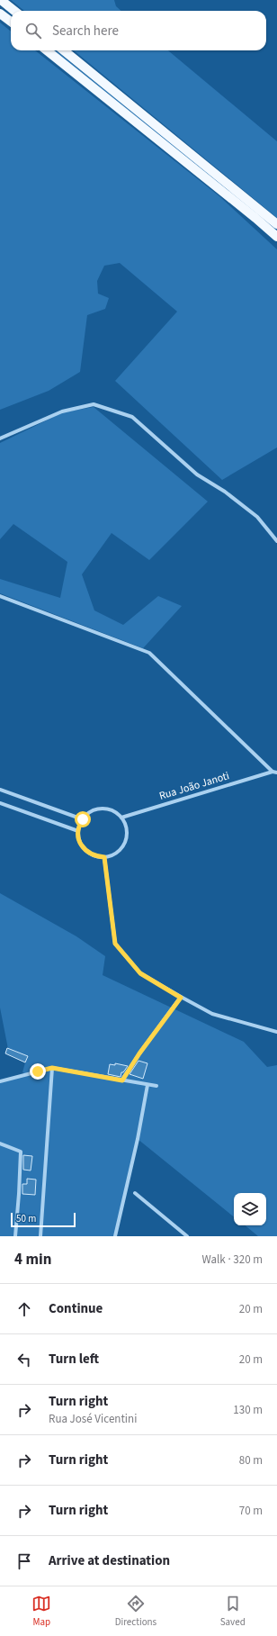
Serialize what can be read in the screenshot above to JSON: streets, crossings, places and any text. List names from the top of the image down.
{
  "streets": {
    "street": ["Rua João Janoti"]
  },
  "scale_bar": "50 m",
  "page": {
    "search": "Search here",
    "scale": "50 m",
    "heading": ["4 min", "Walk · 320 m"],
    "list": [
      ["Continue", "20 m"],
      ["Turn left", "20 m"],
      ["Turn right", "Rua José Vicentini", "130 m"],
      ["Turn right", "80 m"],
      ["Turn right", "70 m"],
      "Arrive at destination"
    ],
    "nav": ["Map", "Directions", "Saved"]
  }
}
